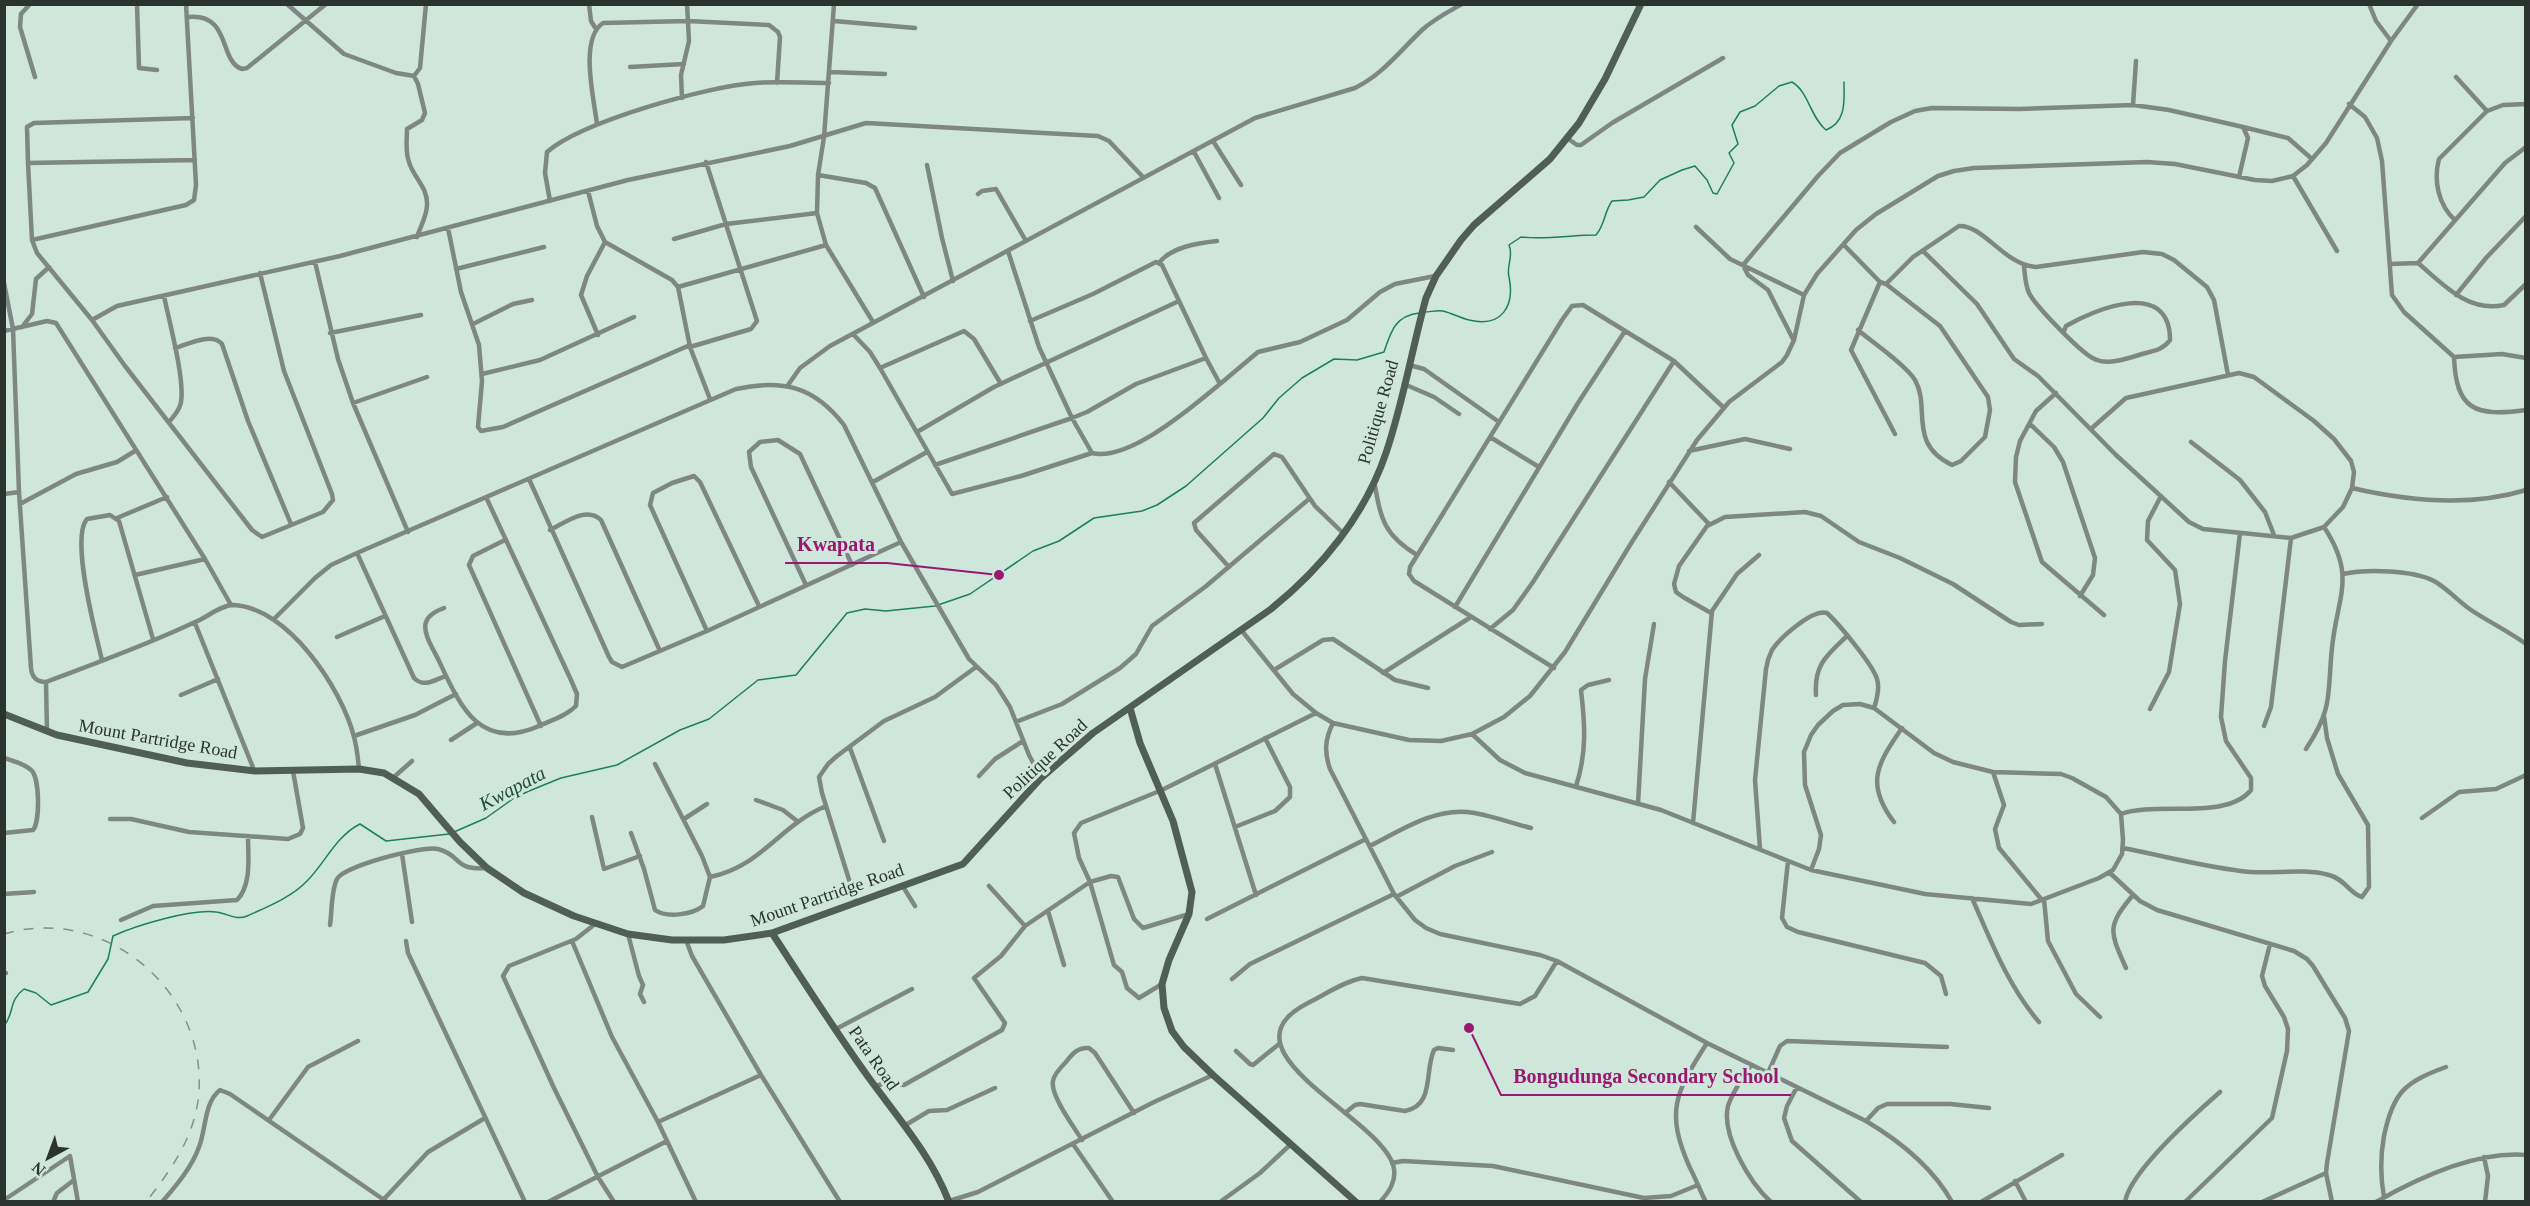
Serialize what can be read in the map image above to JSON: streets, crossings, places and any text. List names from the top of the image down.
{
  "streets": {
    "street": ["Politique Road", "Mount Partridge Road", "Pata Road"]
  },
  "crossings": [
    ["Politique Road", "Mount Partridge Road"],
    ["Mount Partridge Road", "Pata Road"]
  ],
  "water": ["Kwapata"],
  "places": ["Kwapata", "Bongudunga Secondary School"],
  "north": "bottom left"
}
